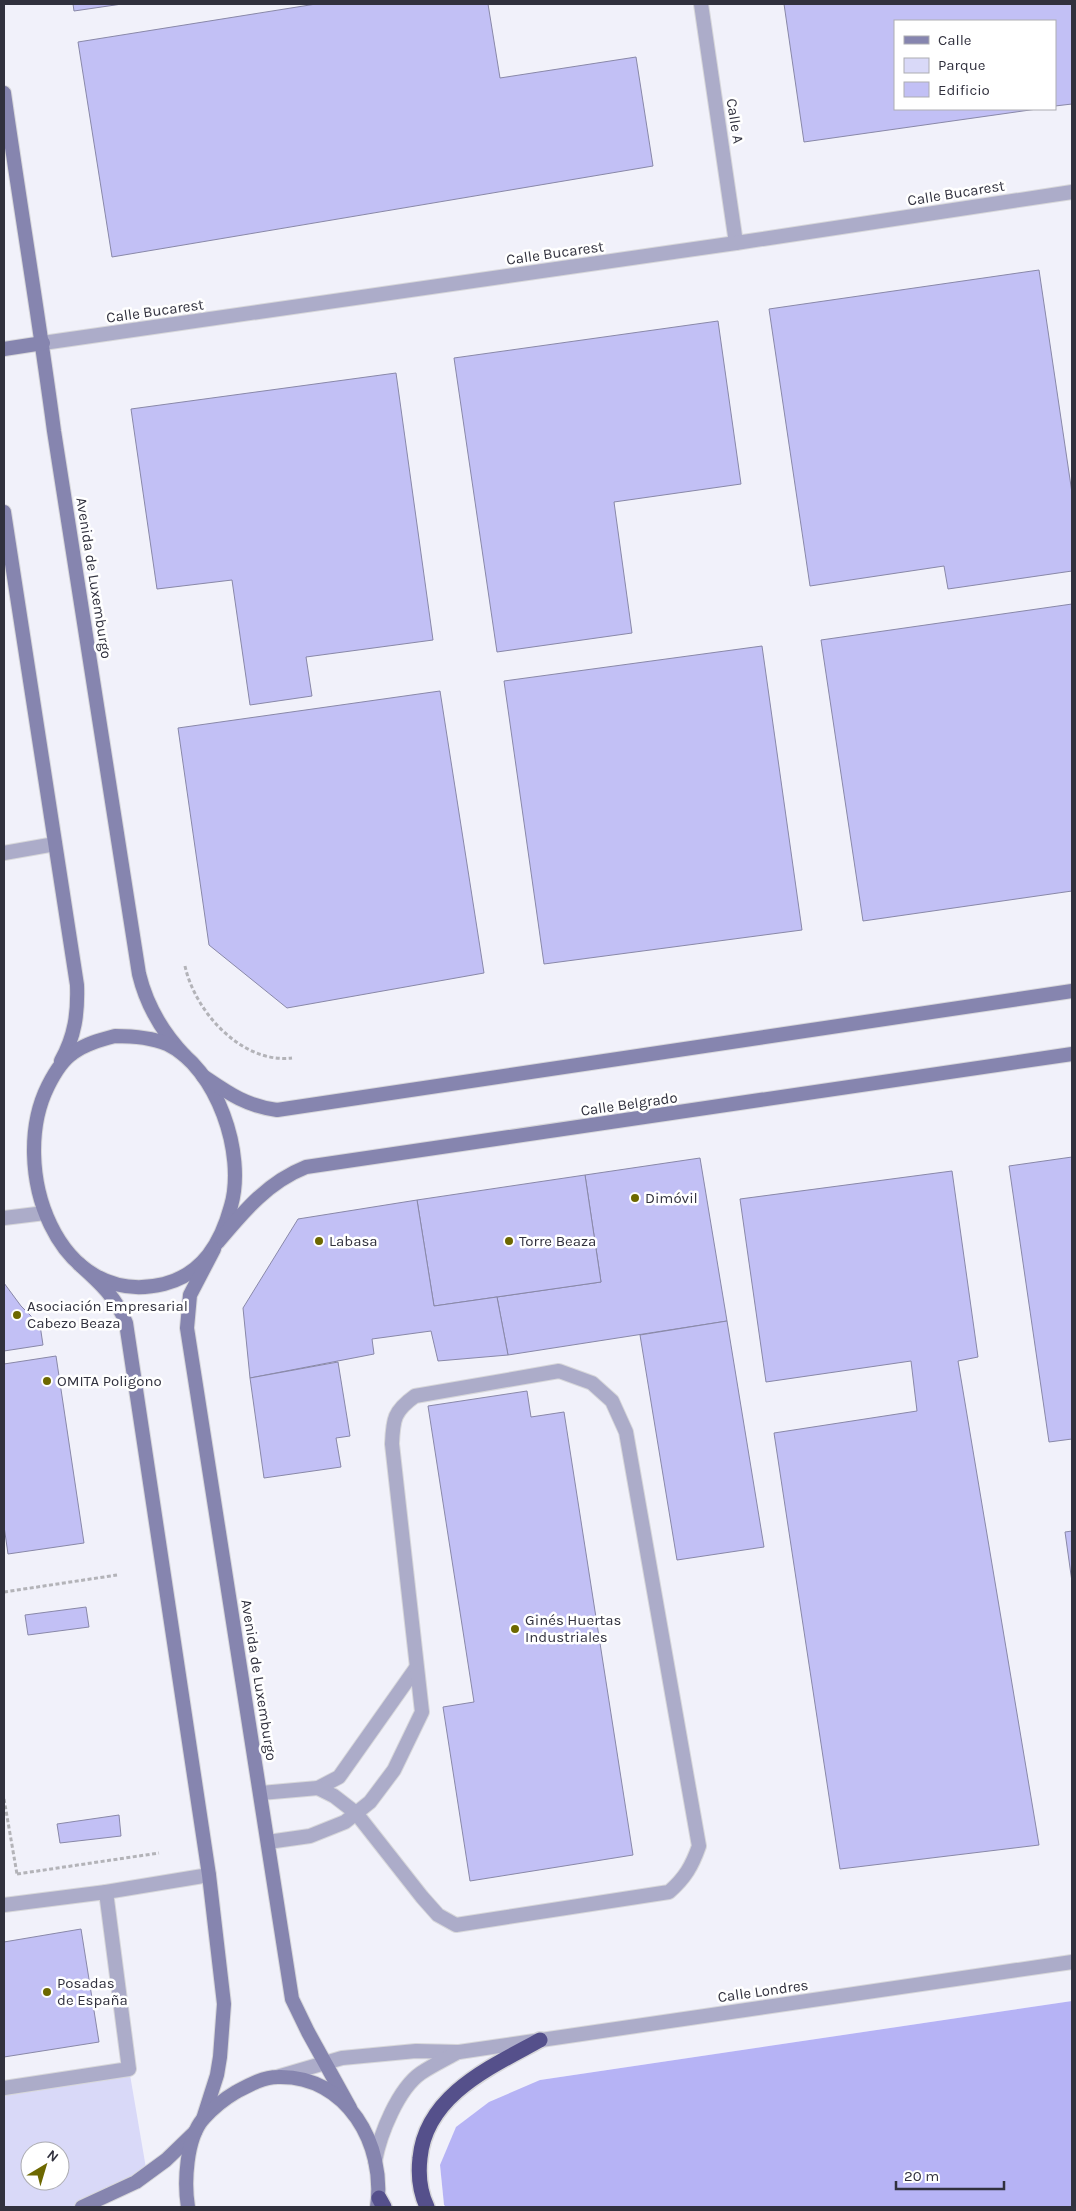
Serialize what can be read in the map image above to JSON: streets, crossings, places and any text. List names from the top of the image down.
{
  "streets": {
    "main road": ["Avenida de Luxemburgo", "Calle Belgrado"],
    "street": ["Calle A", "Calle Bucarest", "Calle Londres"]
  },
  "crossings": [
    ["Calle A", "Calle Bucarest"],
    ["Calle Bucarest", "Avenida de Luxemburgo"],
    ["Avenida de Luxemburgo", "Calle Belgrado"]
  ],
  "places": [
    "Dimóvil",
    "Labasa",
    "Torre Beaza",
    "Asociación Empresarial Cabezo Beaza",
    "OMITA Poligono",
    "Ginés Huertas Industriales",
    "Posadas de España"
  ],
  "legend": ["Calle", "Parque", "Edificio"],
  "scale_bar": "20 m",
  "north": "top right"
}
